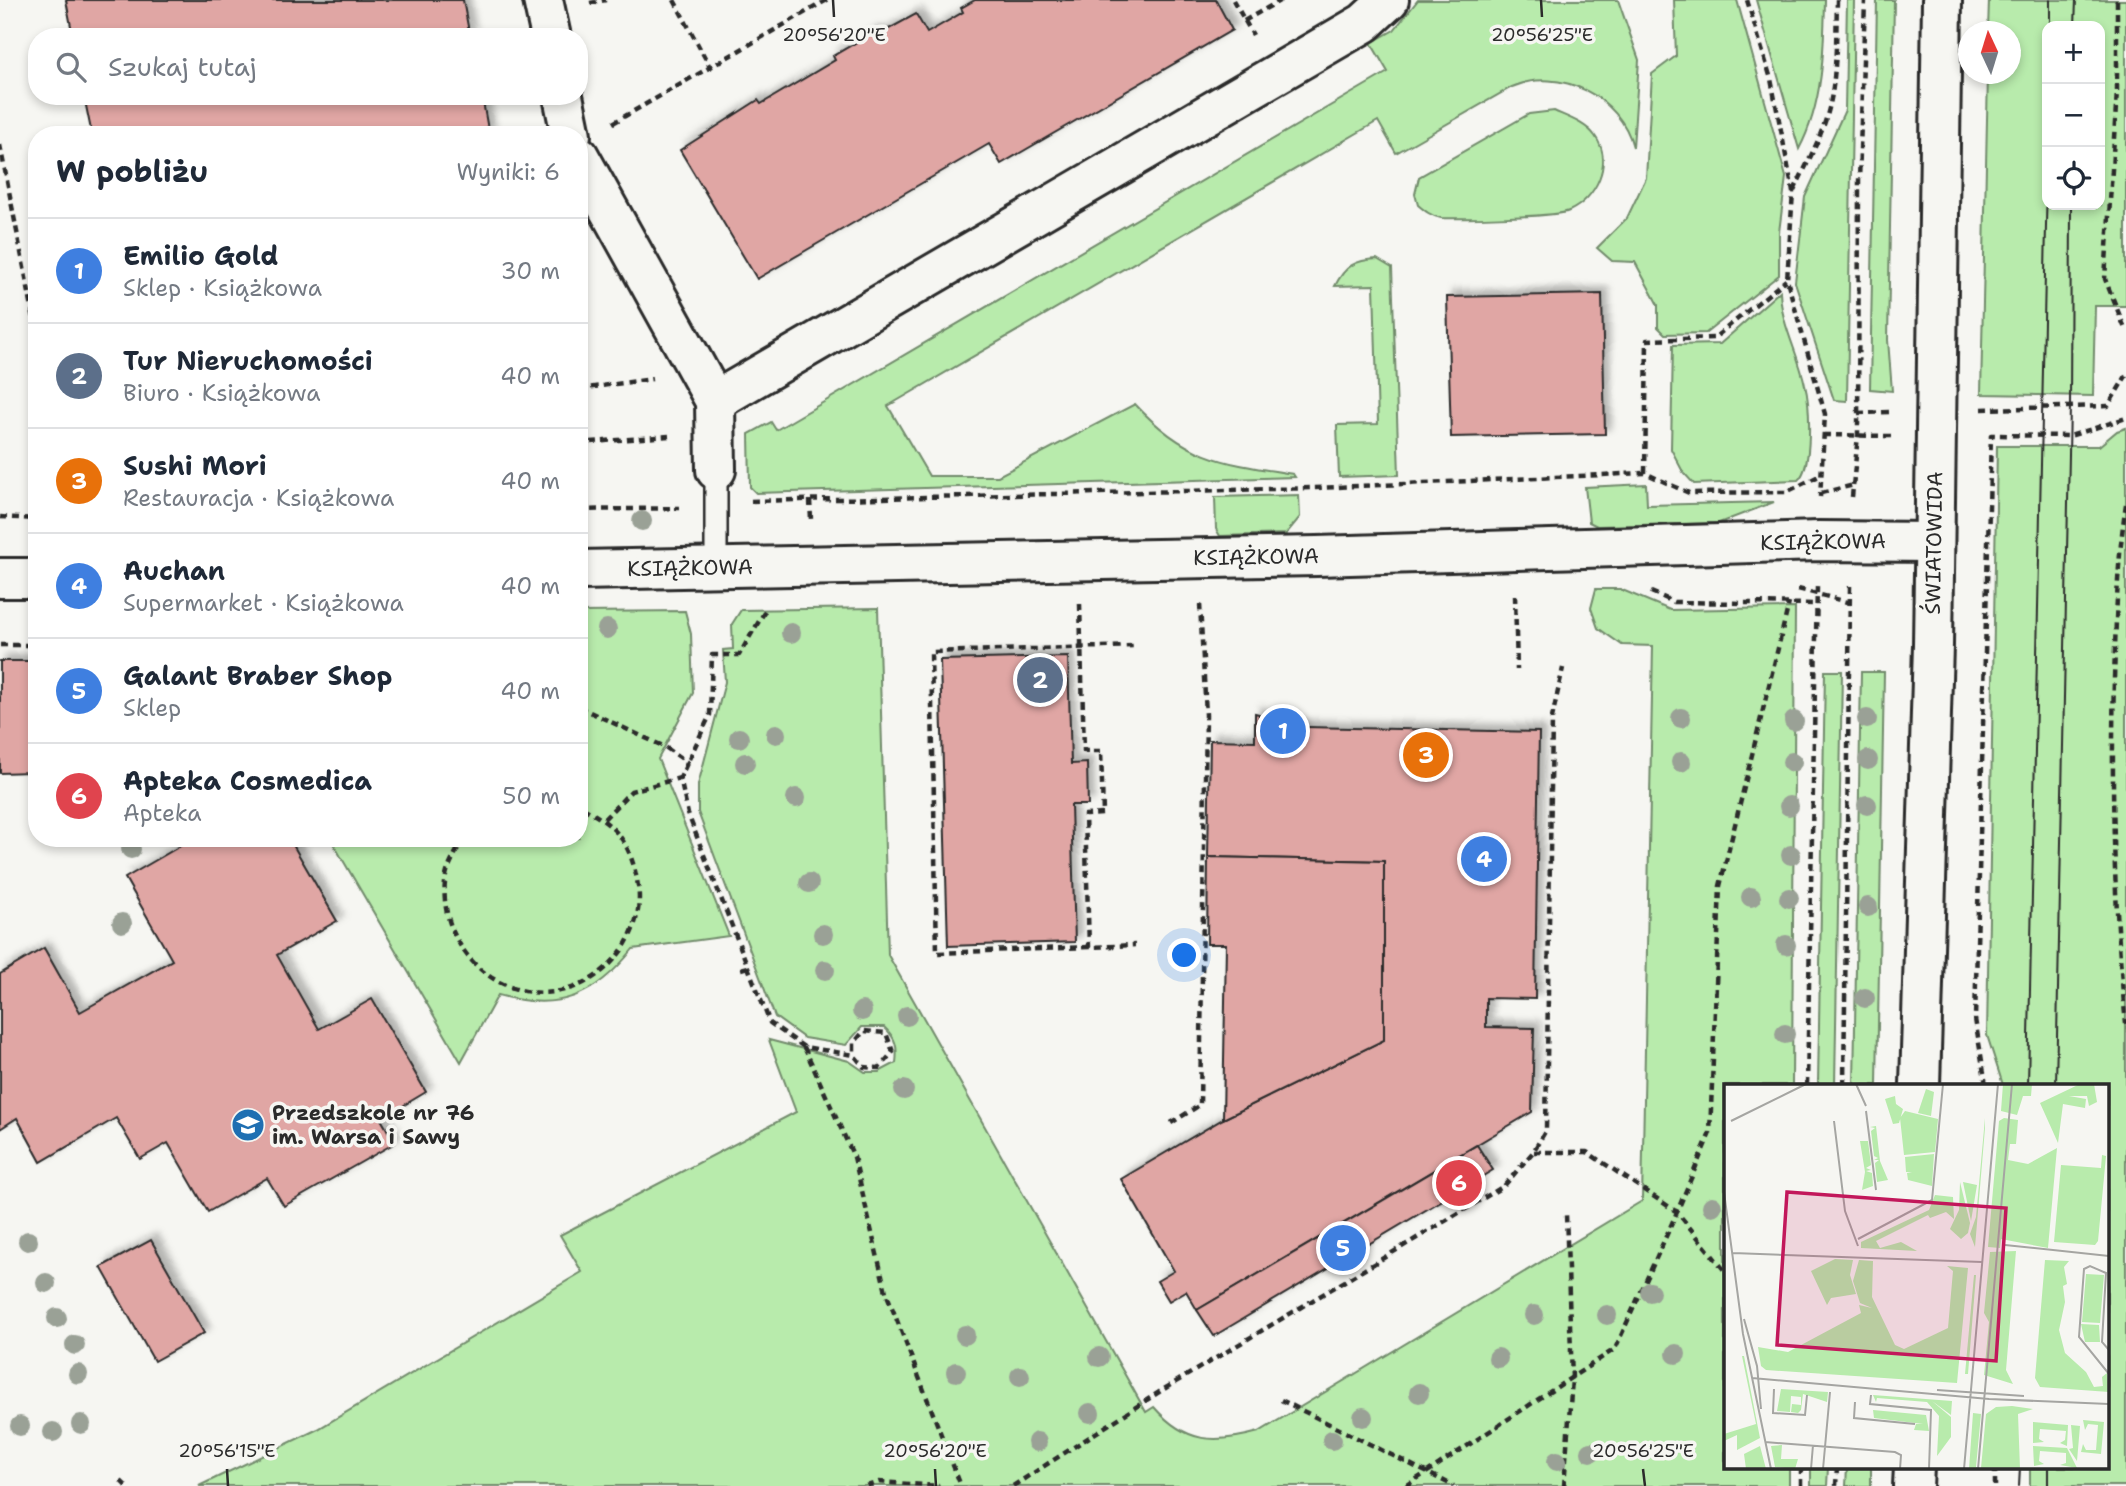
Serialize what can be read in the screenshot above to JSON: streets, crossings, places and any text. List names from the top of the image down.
{
  "streets": {
    "street": ["KSIĄŻKOWA", "ŚWIATOWIDA"]
  },
  "crossings": [
    ["KSIĄŻKOWA", "ŚWIATOWIDA"]
  ],
  "places": {
    "school or university": ["Przedszkole nr 76 im. Warsa i Sawy"]
  },
  "north": "top",
  "page": {
    "map_buttons": ["+", "−"],
    "search": "Szukaj tutaj",
    "heading": ["W pobliżu", "Wyniki: 6"],
    "list": [
      {
        "mark": "1",
        "name": "Emilio Gold",
        "note": "Sklep · Książkowa",
        "value": "30 m"
      },
      {
        "mark": "2",
        "name": "Tur Nieruchomości",
        "note": "Biuro · Książkowa",
        "value": "40 m"
      },
      {
        "mark": "3",
        "name": "Sushi Mori",
        "note": "Restauracja · Książkowa",
        "value": "40 m"
      },
      {
        "mark": "4",
        "name": "Auchan",
        "note": "Supermarket · Książkowa",
        "value": "40 m"
      },
      {
        "mark": "5",
        "name": "Galant Braber Shop",
        "note": "Sklep",
        "value": "40 m"
      },
      {
        "mark": "6",
        "name": "Apteka Cosmedica",
        "note": "Apteka",
        "value": "50 m"
      }
    ],
    "pins": [
      "2",
      "1",
      "3",
      "4",
      "6",
      "5"
    ]
  },
  "coordinates": ["20°56'20\"E", "20°56'25\"E", "20°56'15\"E"]
}
